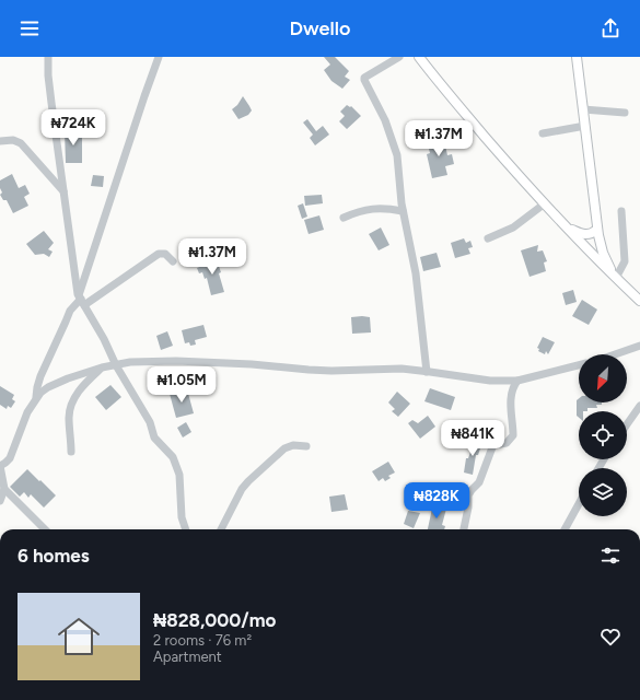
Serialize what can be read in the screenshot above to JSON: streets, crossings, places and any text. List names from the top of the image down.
{
  "north": "bottom left",
  "page": {
    "header": "Dwello",
    "price": [
      "₦724K",
      "₦1.37M",
      "₦1.37M",
      "₦1.05M",
      "₦841K",
      "₦828K"
    ],
    "heading": "6 homes",
    "list": [
      {
        "name": "₦828,000/mo",
        "note": "2 rooms · 76 m² · Apartment"
      }
    ]
  }
}
